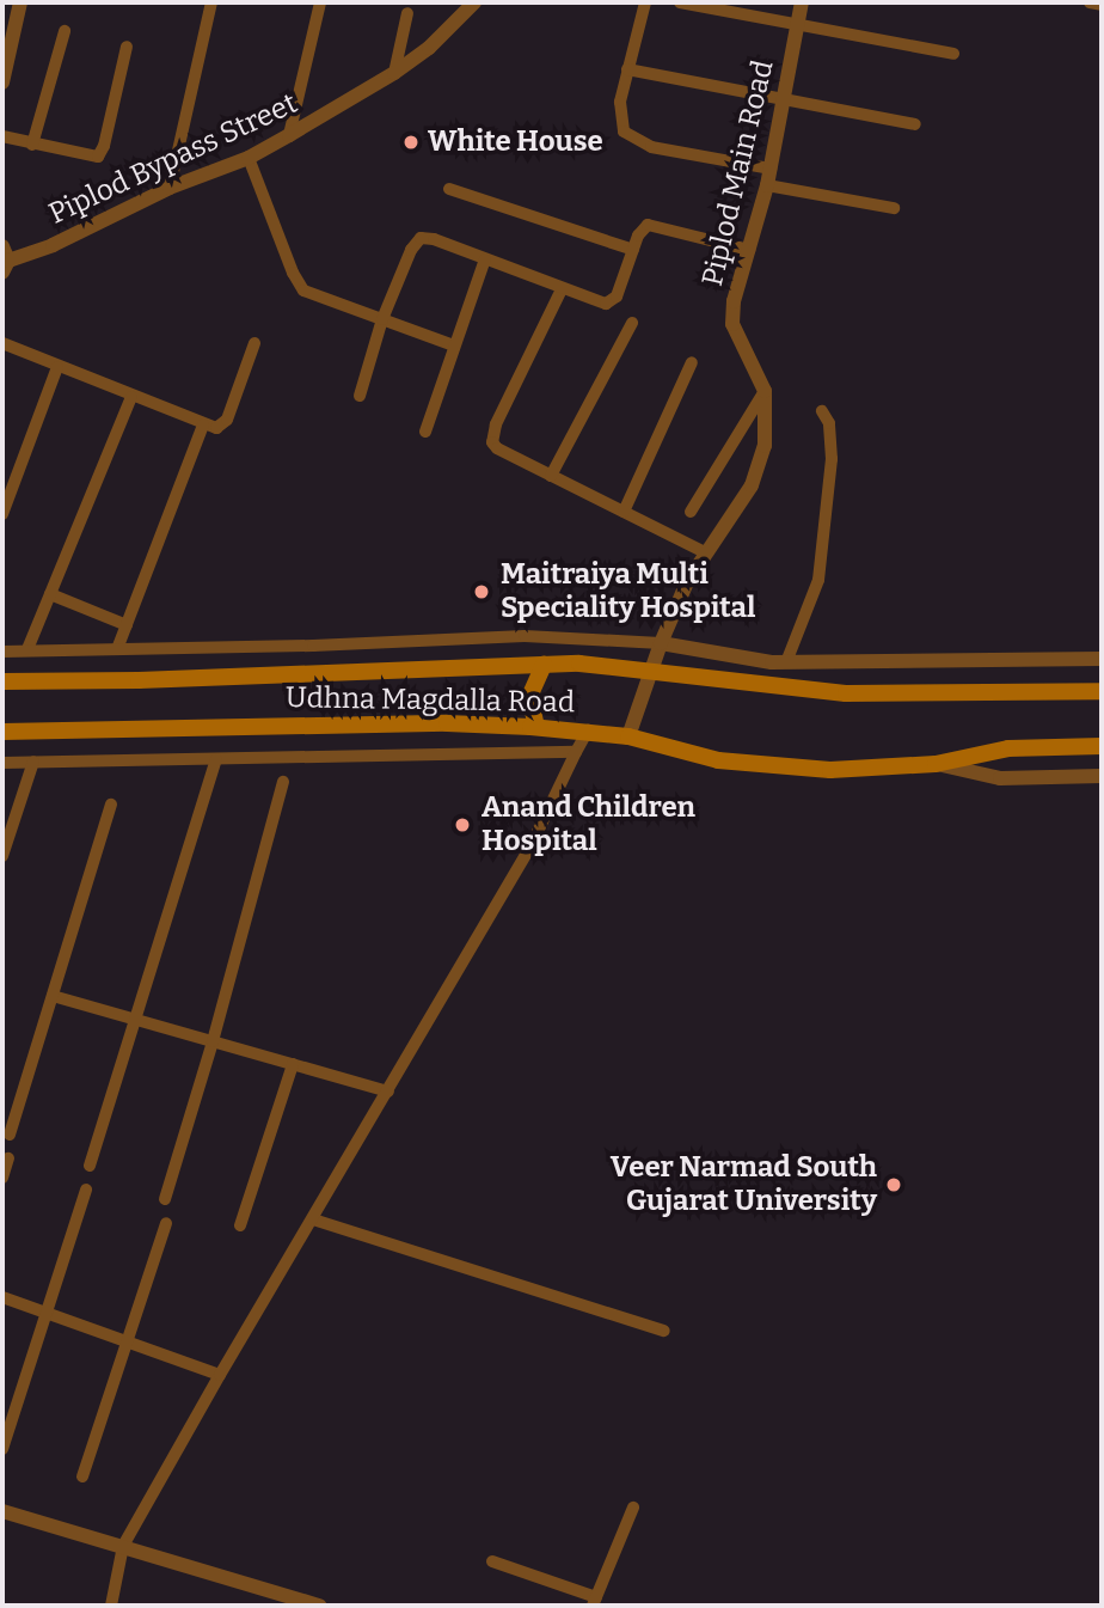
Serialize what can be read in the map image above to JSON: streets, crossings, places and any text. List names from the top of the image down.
{
  "streets": {
    "main road": ["Udhna Magdalla Road"],
    "street": ["Piplod Bypass Street", "Piplod Main Road"]
  },
  "crossings": [
    ["Piplod Main Road", "Udhna Magdalla Road"]
  ],
  "places": [
    "White House",
    "Maitraiya Multi Speciality Hospital",
    "Anand Children Hospital",
    "Veer Narmad South Gujarat University"
  ]
}
